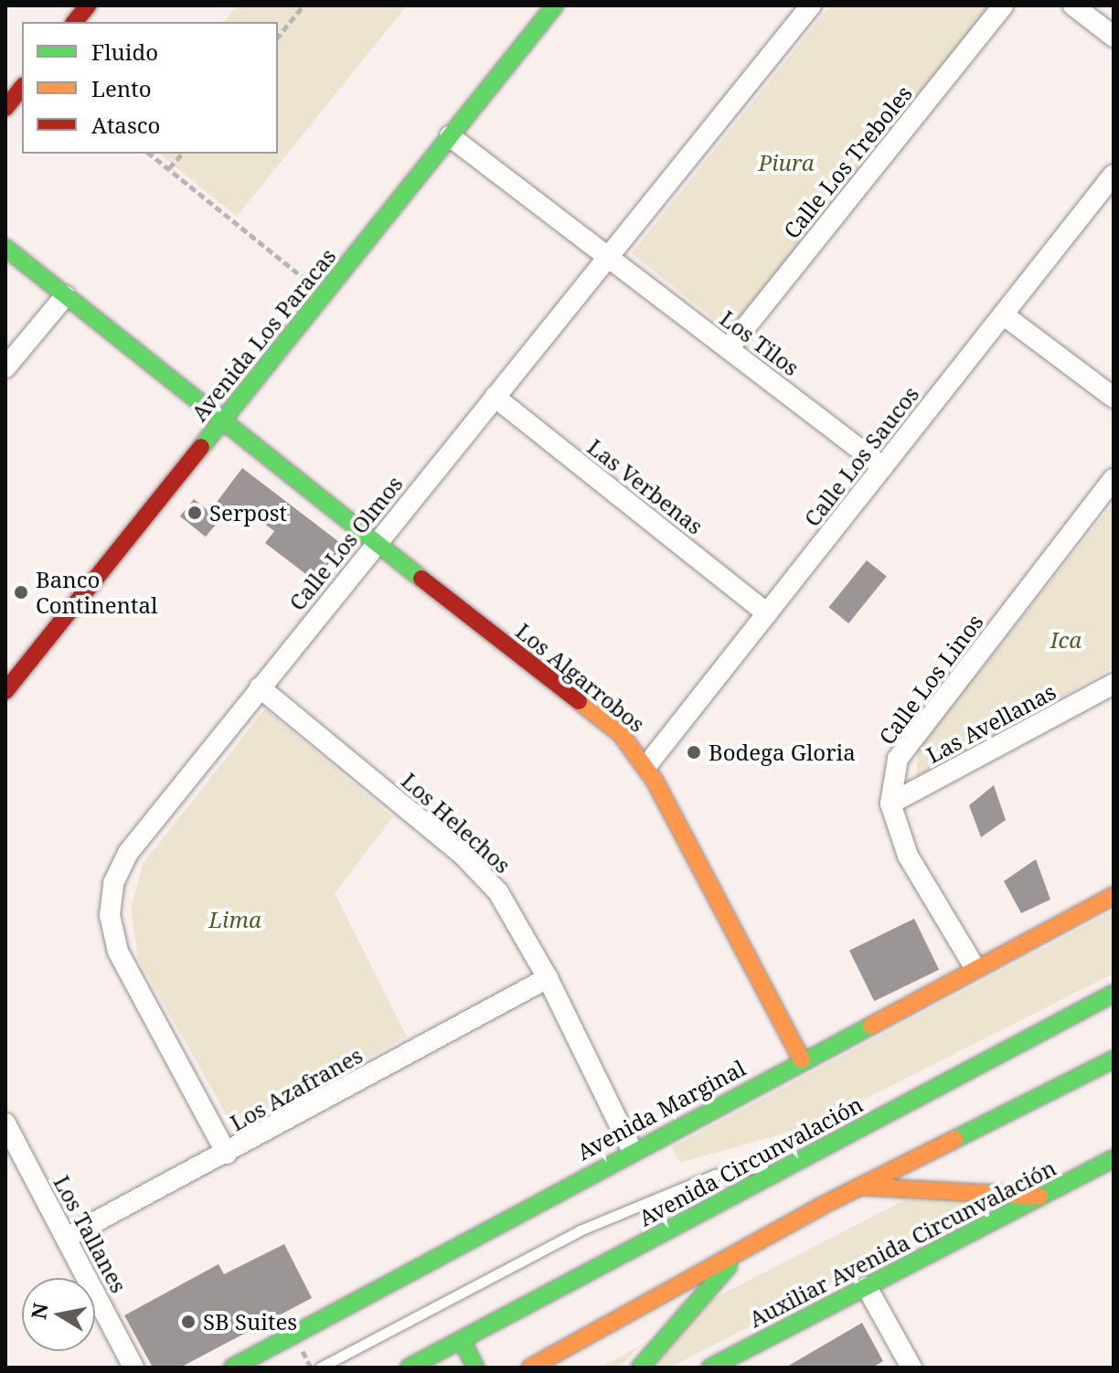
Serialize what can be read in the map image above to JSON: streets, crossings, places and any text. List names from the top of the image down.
{
  "streets": {
    "main road": [
      "Avenida Los Paracas",
      "Los Algarrobos",
      "Avenida Marginal",
      "Avenida Circunvalación",
      "Auxiliar Avenida Circunvalación"
    ],
    "street": [
      "Calle Los Treboles",
      "Los Tilos",
      "Calle Los Saucos",
      "Las Verbenas",
      "Calle Los Olmos",
      "Calle Los Linos",
      "Las Avellanas",
      "Los Helechos",
      "Los Azafranes",
      "Los Tallanes"
    ]
  },
  "crossings": [
    ["Calle Los Treboles", "Los Tilos"],
    ["Avenida Los Paracas", "Los Tilos"],
    ["Avenida Los Paracas", "Los Algarrobos"],
    ["Los Tilos", "Calle Los Saucos"],
    ["Los Tilos", "Calle Los Olmos"],
    ["Calle Los Saucos", "Las Verbenas"],
    ["Calle Los Saucos", "Los Algarrobos"],
    ["Las Verbenas", "Calle Los Olmos"],
    ["Calle Los Olmos", "Los Algarrobos"],
    ["Calle Los Olmos", "Los Helechos"],
    ["Calle Los Olmos", "Los Azafranes"],
    ["Los Algarrobos", "Avenida Marginal"],
    ["Calle Los Linos", "Las Avellanas"],
    ["Los Helechos", "Los Azafranes"],
    ["Los Helechos", "Avenida Marginal"],
    ["Los Azafranes", "Los Tallanes"]
  ],
  "parks": ["Piura", "Ica", "Lima"],
  "places": [
    "Serpost",
    "Banco Continental",
    "Bodega Gloria",
    "SB Suites"
  ],
  "legend": ["Fluido", "Lento", "Atasco"],
  "north": "left"
}
